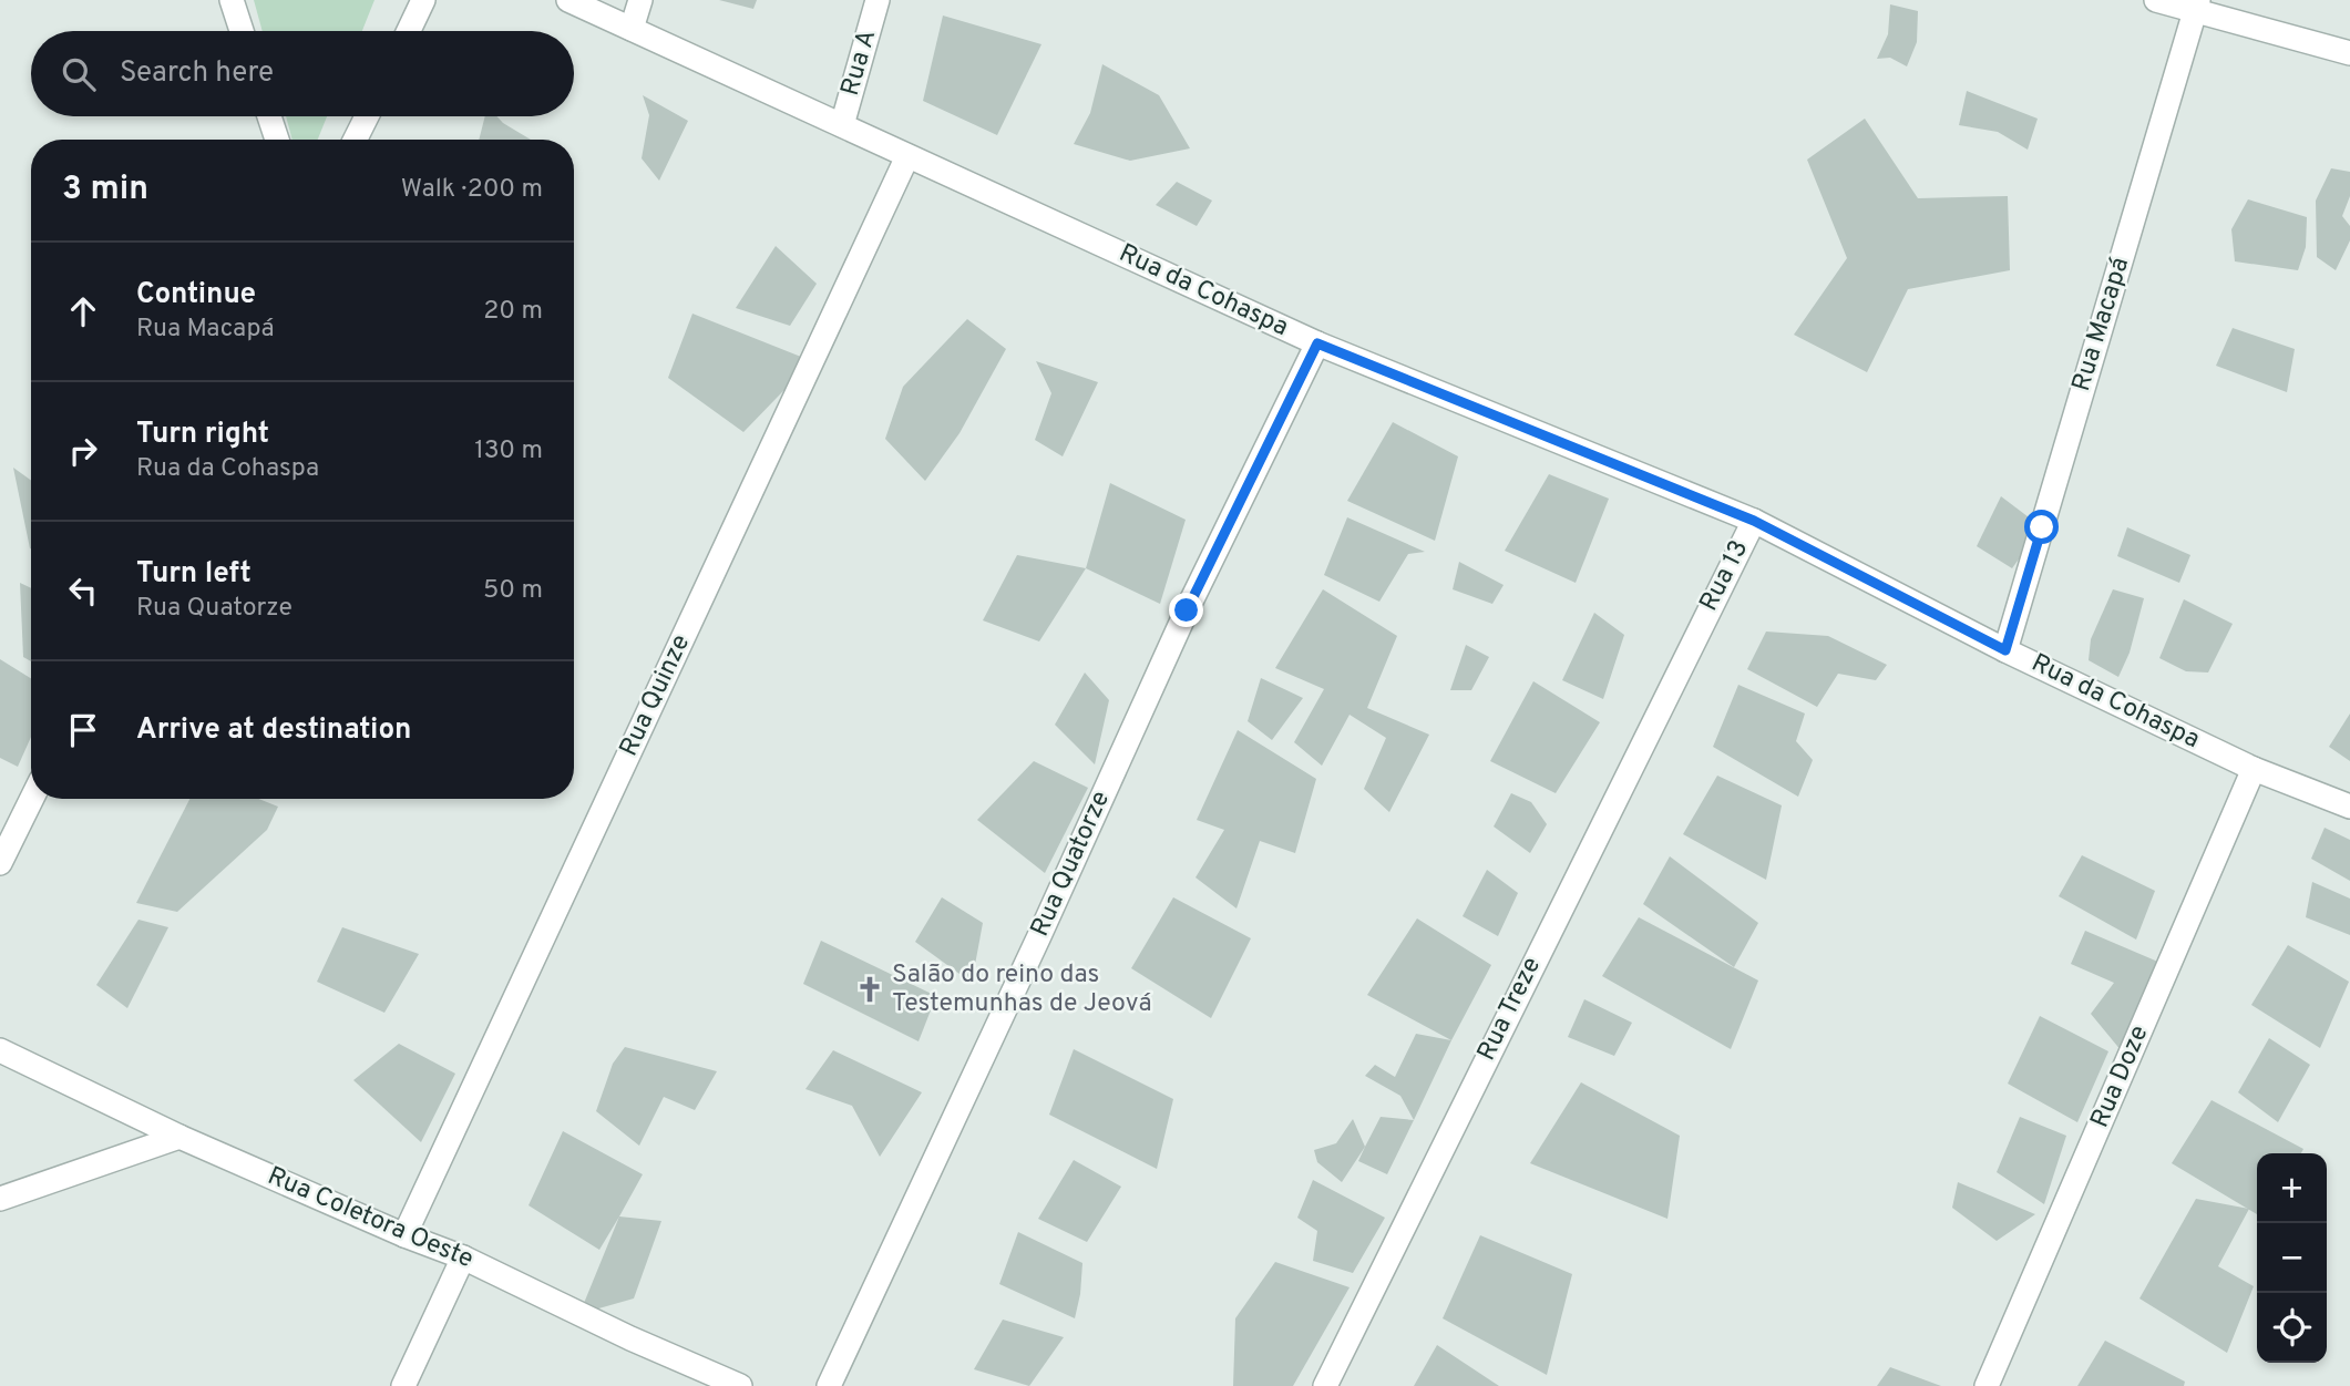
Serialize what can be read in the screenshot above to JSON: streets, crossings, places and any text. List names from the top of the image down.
{
  "streets": {
    "street": [
      "Rua A",
      "Rua da Cohaspa",
      "Rua Macapá",
      "Rua 13",
      "Rua Quinze",
      "Rua Quatorze",
      "Rua Treze",
      "Rua Doze",
      "Rua Coletora Oeste"
    ]
  },
  "crossings": [
    ["Rua A", "Rua da Cohaspa"],
    ["Rua da Cohaspa", "Rua Macapá"],
    ["Rua da Cohaspa", "Rua 13"],
    ["Rua da Cohaspa", "Rua Quinze"],
    ["Rua da Cohaspa", "Rua Quatorze"],
    ["Rua da Cohaspa", "Rua Doze"],
    ["Rua 13", "Rua Treze"],
    ["Rua Quinze", "Rua Coletora Oeste"]
  ],
  "places": {
    "church": ["Salão do reino das Testemunhas de Jeová"]
  },
  "page": {
    "search": "Search here",
    "heading": ["3 min", "Walk · 200 m"],
    "list": [
      ["Continue", "Rua Macapá", "20 m"],
      ["Turn right", "Rua da Cohaspa", "130 m"],
      ["Turn left", "Rua Quatorze", "50 m"],
      "Arrive at destination"
    ],
    "map_buttons": ["+", "−"]
  }
}
